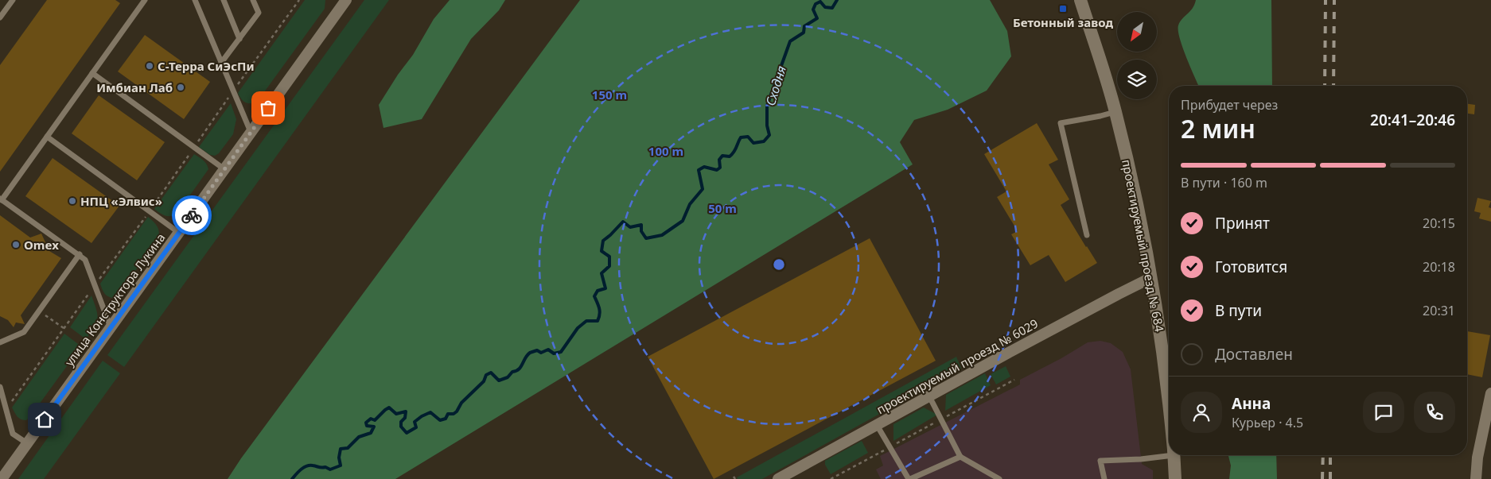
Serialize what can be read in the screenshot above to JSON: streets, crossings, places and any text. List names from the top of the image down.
{
  "streets": {
    "street": ["проектируемый проезд № 684", "улица Конструктора Лукина", "проектируемый проезд № 6029"]
  },
  "crossings": [
    ["проектируемый проезд № 684", "проектируемый проезд № 6029"]
  ],
  "water": ["Сходня"],
  "places": {
    "transit": ["Бетонный завод"],
    "other": [
      "С-Терра СиЭсПи",
      "Имбиан Лаб",
      "НПЦ «Элвис»",
      "Omex"
    ]
  },
  "north": "bottom left",
  "page": {
    "heading": ["2 мин", "Прибудет через", "20:41–20:46"],
    "panel": ["Анна", "Курьер · 4.5"],
    "bar": "В пути · 160 m",
    "list": [
      ["Принят", "20:15"],
      ["Готовится", "20:18"],
      ["В пути", "20:31"],
      "Доставлен"
    ]
  },
  "rings": ["150 m", "100 m", "50 m"]
}
